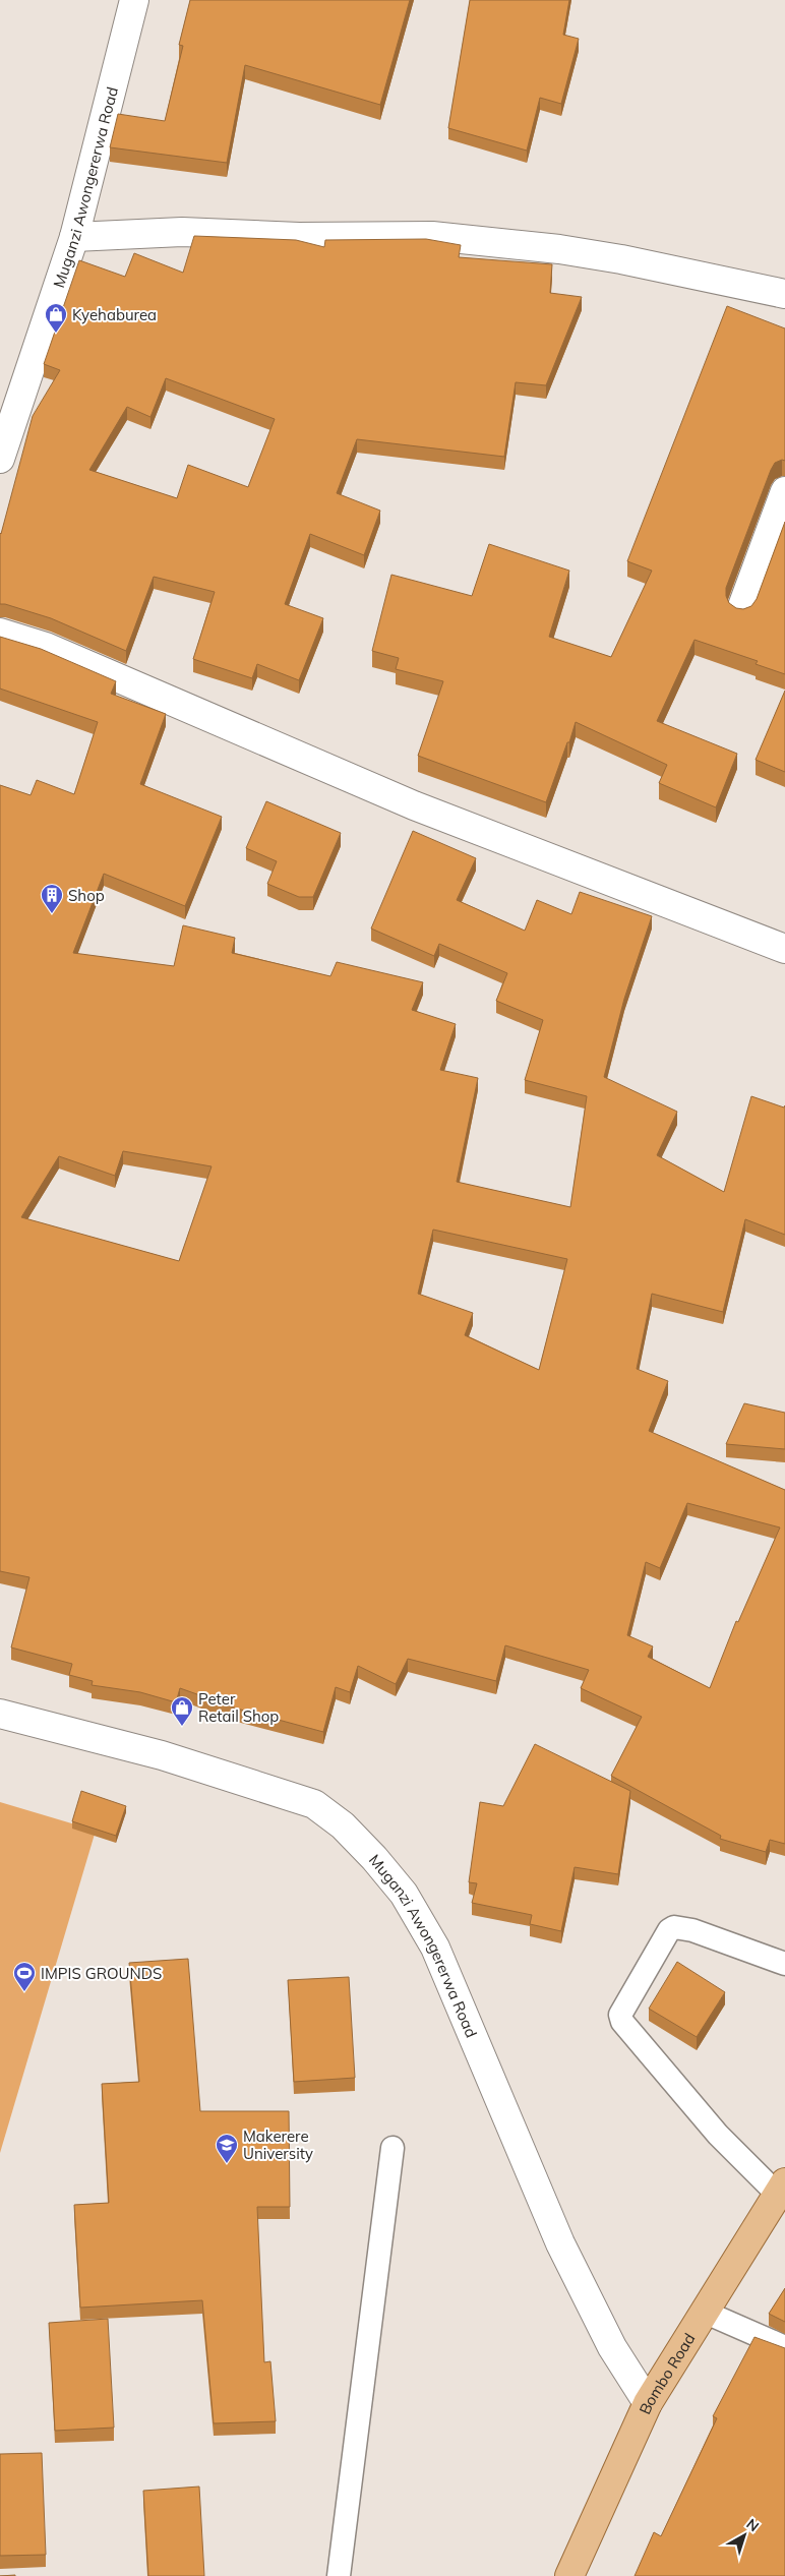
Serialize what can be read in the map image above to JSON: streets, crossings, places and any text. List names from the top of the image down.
{
  "streets": {
    "main road": ["Bombo Road"],
    "street": ["Muganzi Awongererwa Road"]
  },
  "crossings": [
    ["Muganzi Awongererwa Road", "Bombo Road"]
  ],
  "places": {
    "shop": ["Kyehaburea", "Peter Retail Shop"],
    "building": ["Shop"],
    "sports": ["IMPIS GROUNDS"],
    "school or university": ["Makerere University"]
  },
  "north": "top right"
}
